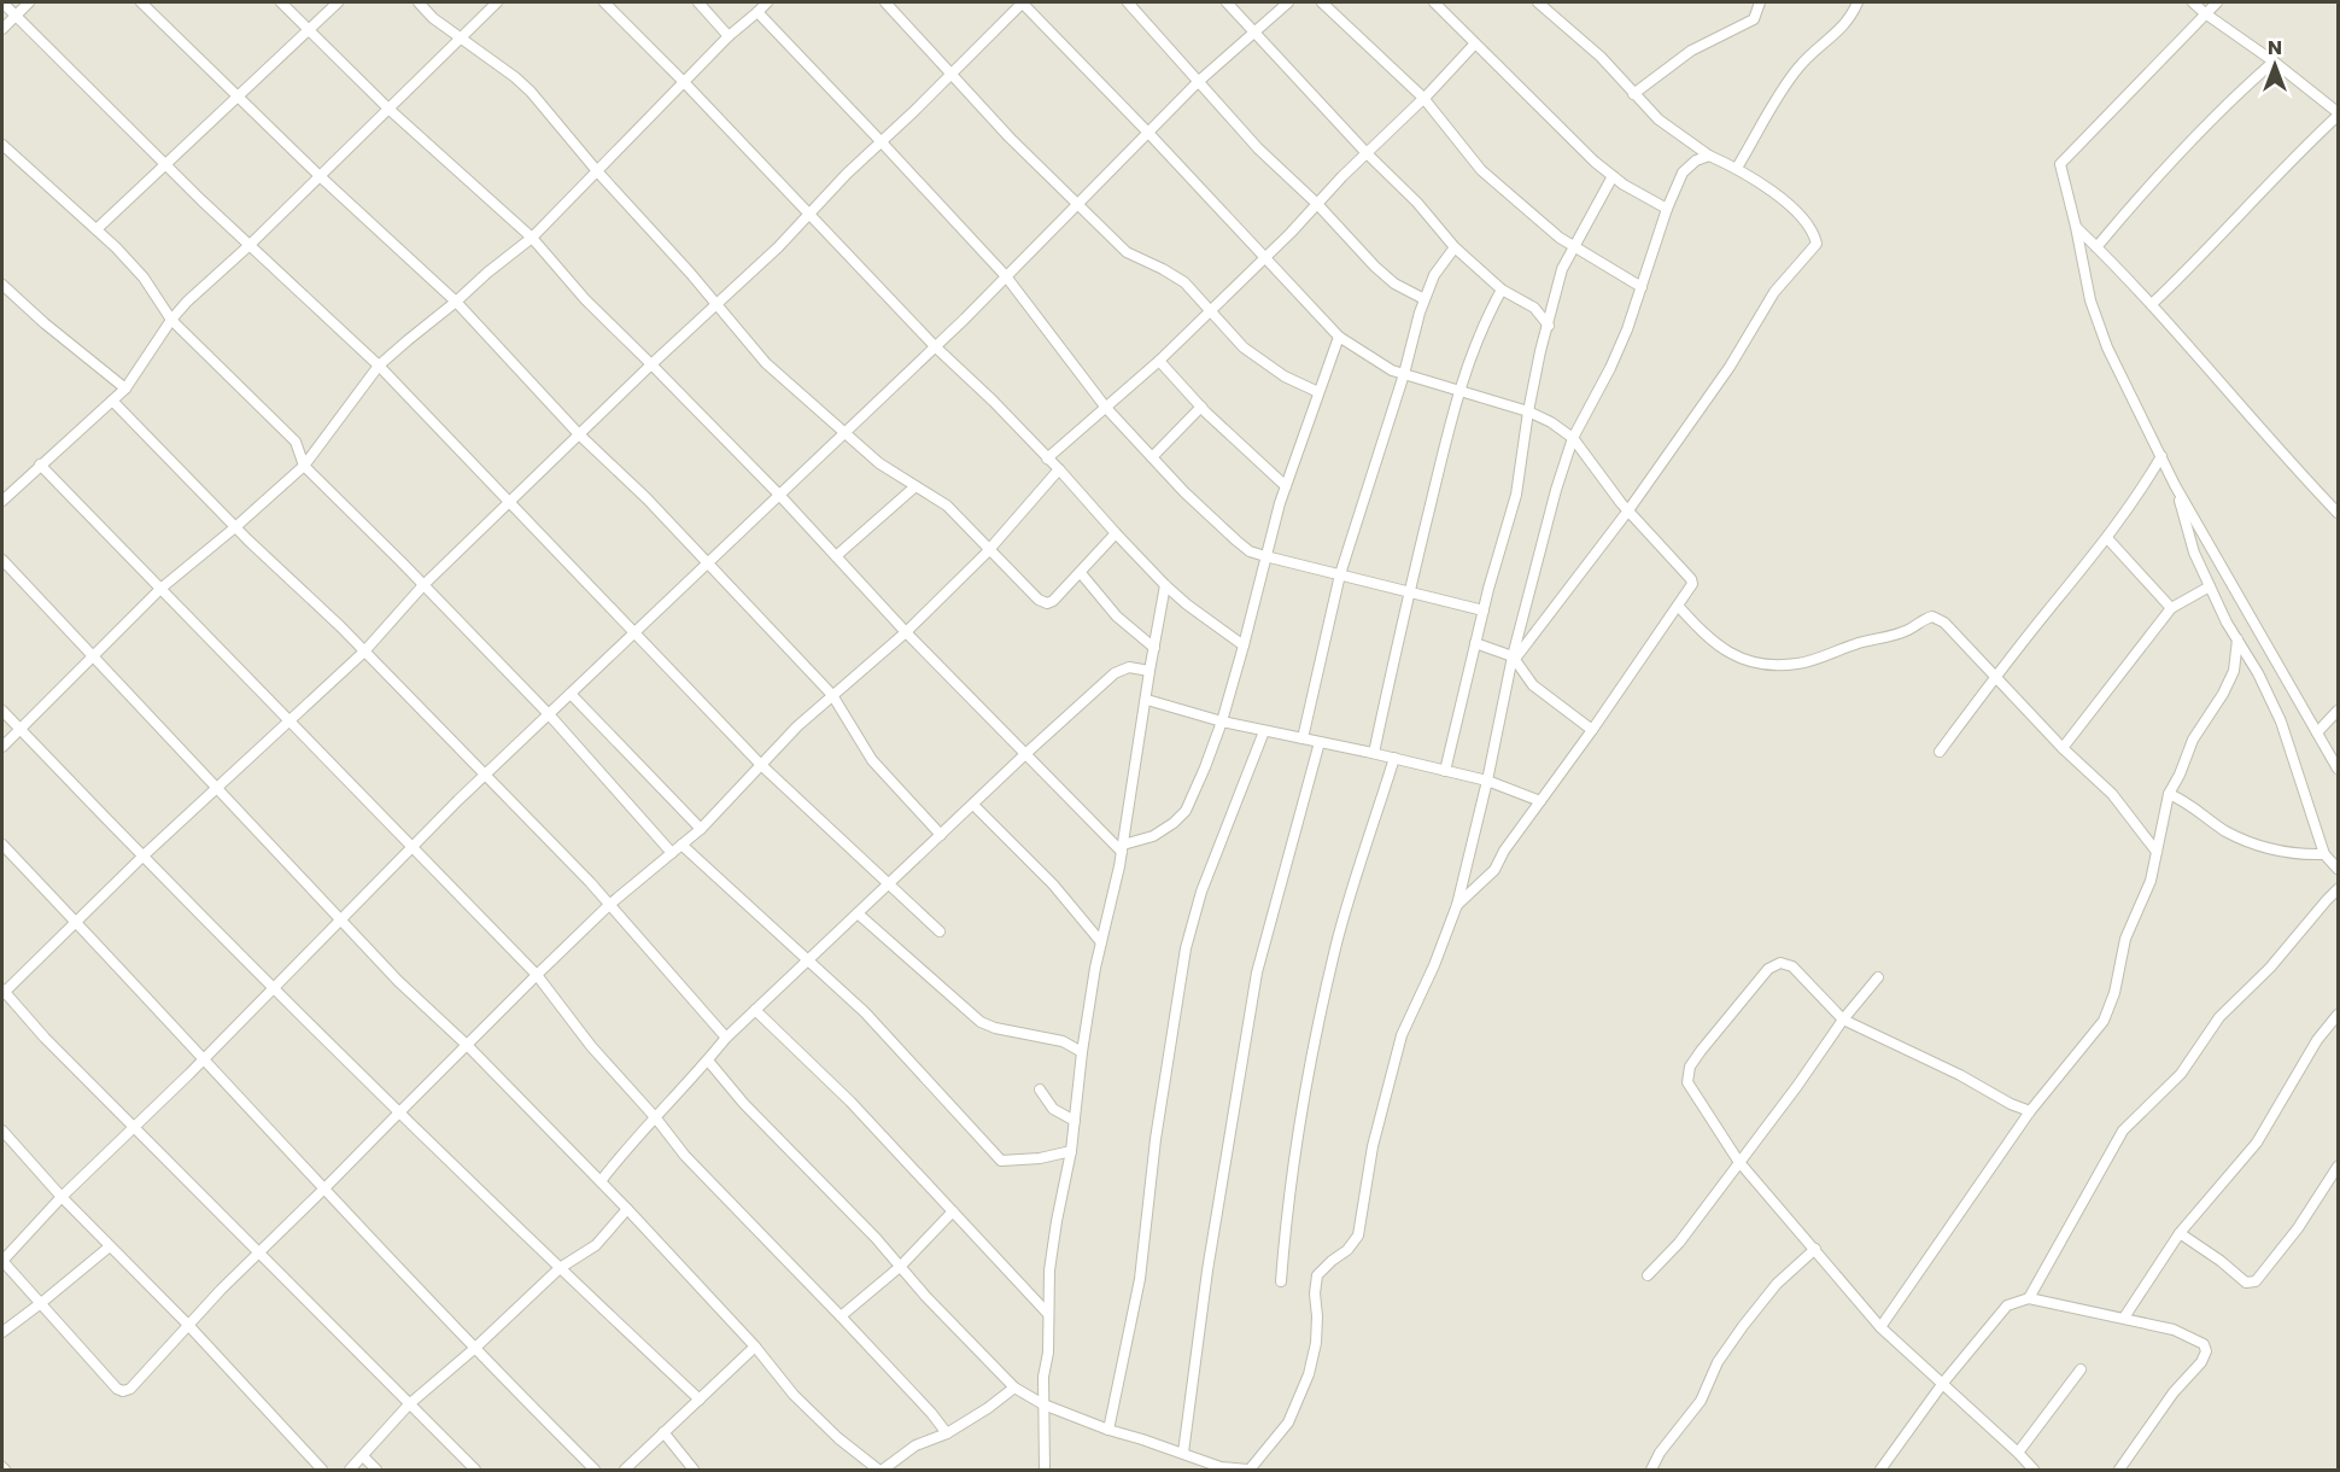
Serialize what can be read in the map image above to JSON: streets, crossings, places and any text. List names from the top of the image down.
{
  "north": "top"
}
